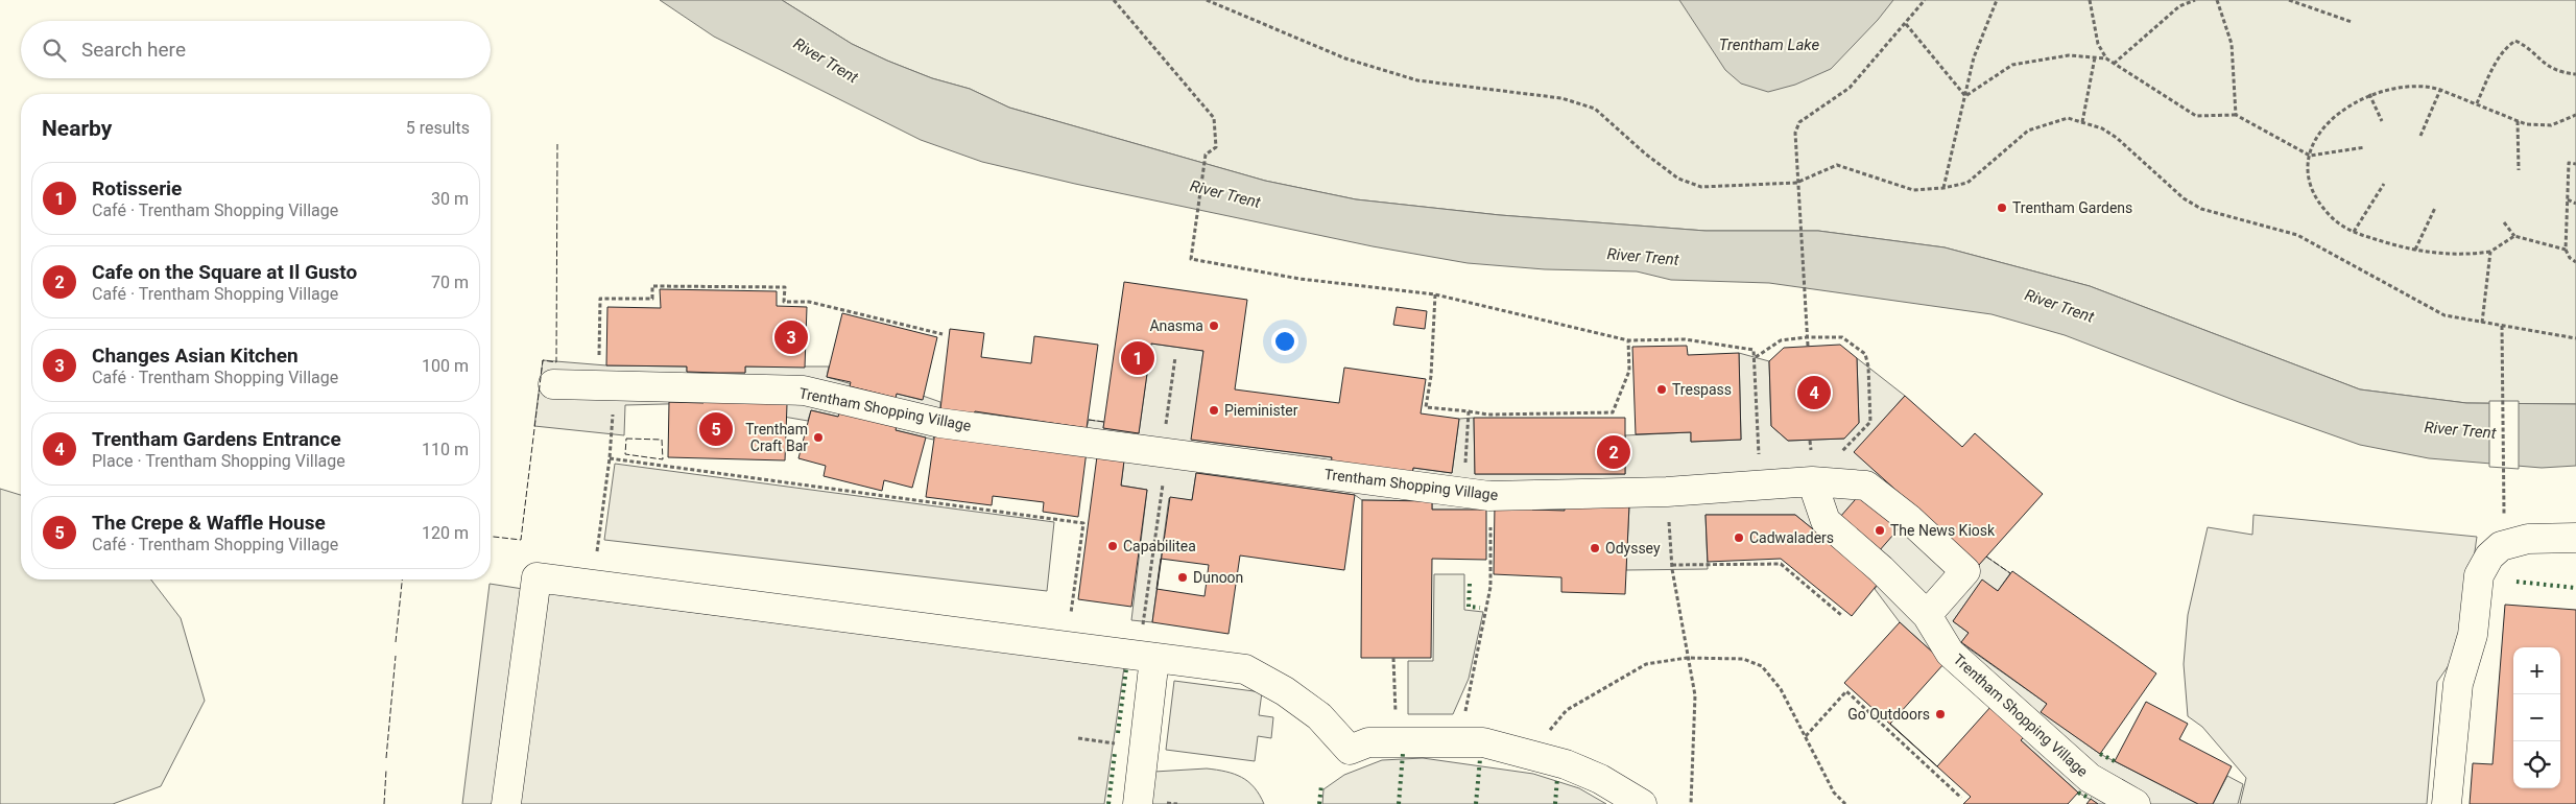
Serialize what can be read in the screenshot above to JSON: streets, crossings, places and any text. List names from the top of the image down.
{
  "streets": {
    "street": ["Trentham Shopping Village"]
  },
  "water": ["Trentham Lake", "River Trent"],
  "places": [
    "Trentham Gardens",
    "Anasma",
    "Trespass",
    "Pieminister",
    "Trentham Craft Bar",
    "The News Kiosk",
    "Cadwaladers",
    "Capabilitea",
    "Odyssey",
    "Dunoon",
    "Go Outdoors"
  ],
  "page": {
    "search": "Search here",
    "heading": ["Nearby", "5 results"],
    "list": [
      {
        "mark": "1",
        "name": "Rotisserie",
        "note": "Café · Trentham Shopping Village",
        "value": "30 m"
      },
      {
        "mark": "2",
        "name": "Cafe on the Square at Il Gusto",
        "note": "Café · Trentham Shopping Village",
        "value": "70 m"
      },
      {
        "mark": "3",
        "name": "Changes Asian Kitchen",
        "note": "Café · Trentham Shopping Village",
        "value": "100 m"
      },
      {
        "mark": "4",
        "name": "Trentham Gardens Entrance",
        "note": "Place · Trentham Shopping Village",
        "value": "110 m"
      },
      {
        "mark": "5",
        "name": "The Crepe & Waffle House",
        "note": "Café · Trentham Shopping Village",
        "value": "120 m"
      }
    ],
    "pins": [
      "3",
      "1",
      "4",
      "5",
      "2"
    ],
    "map_buttons": ["+", "−"]
  }
}
